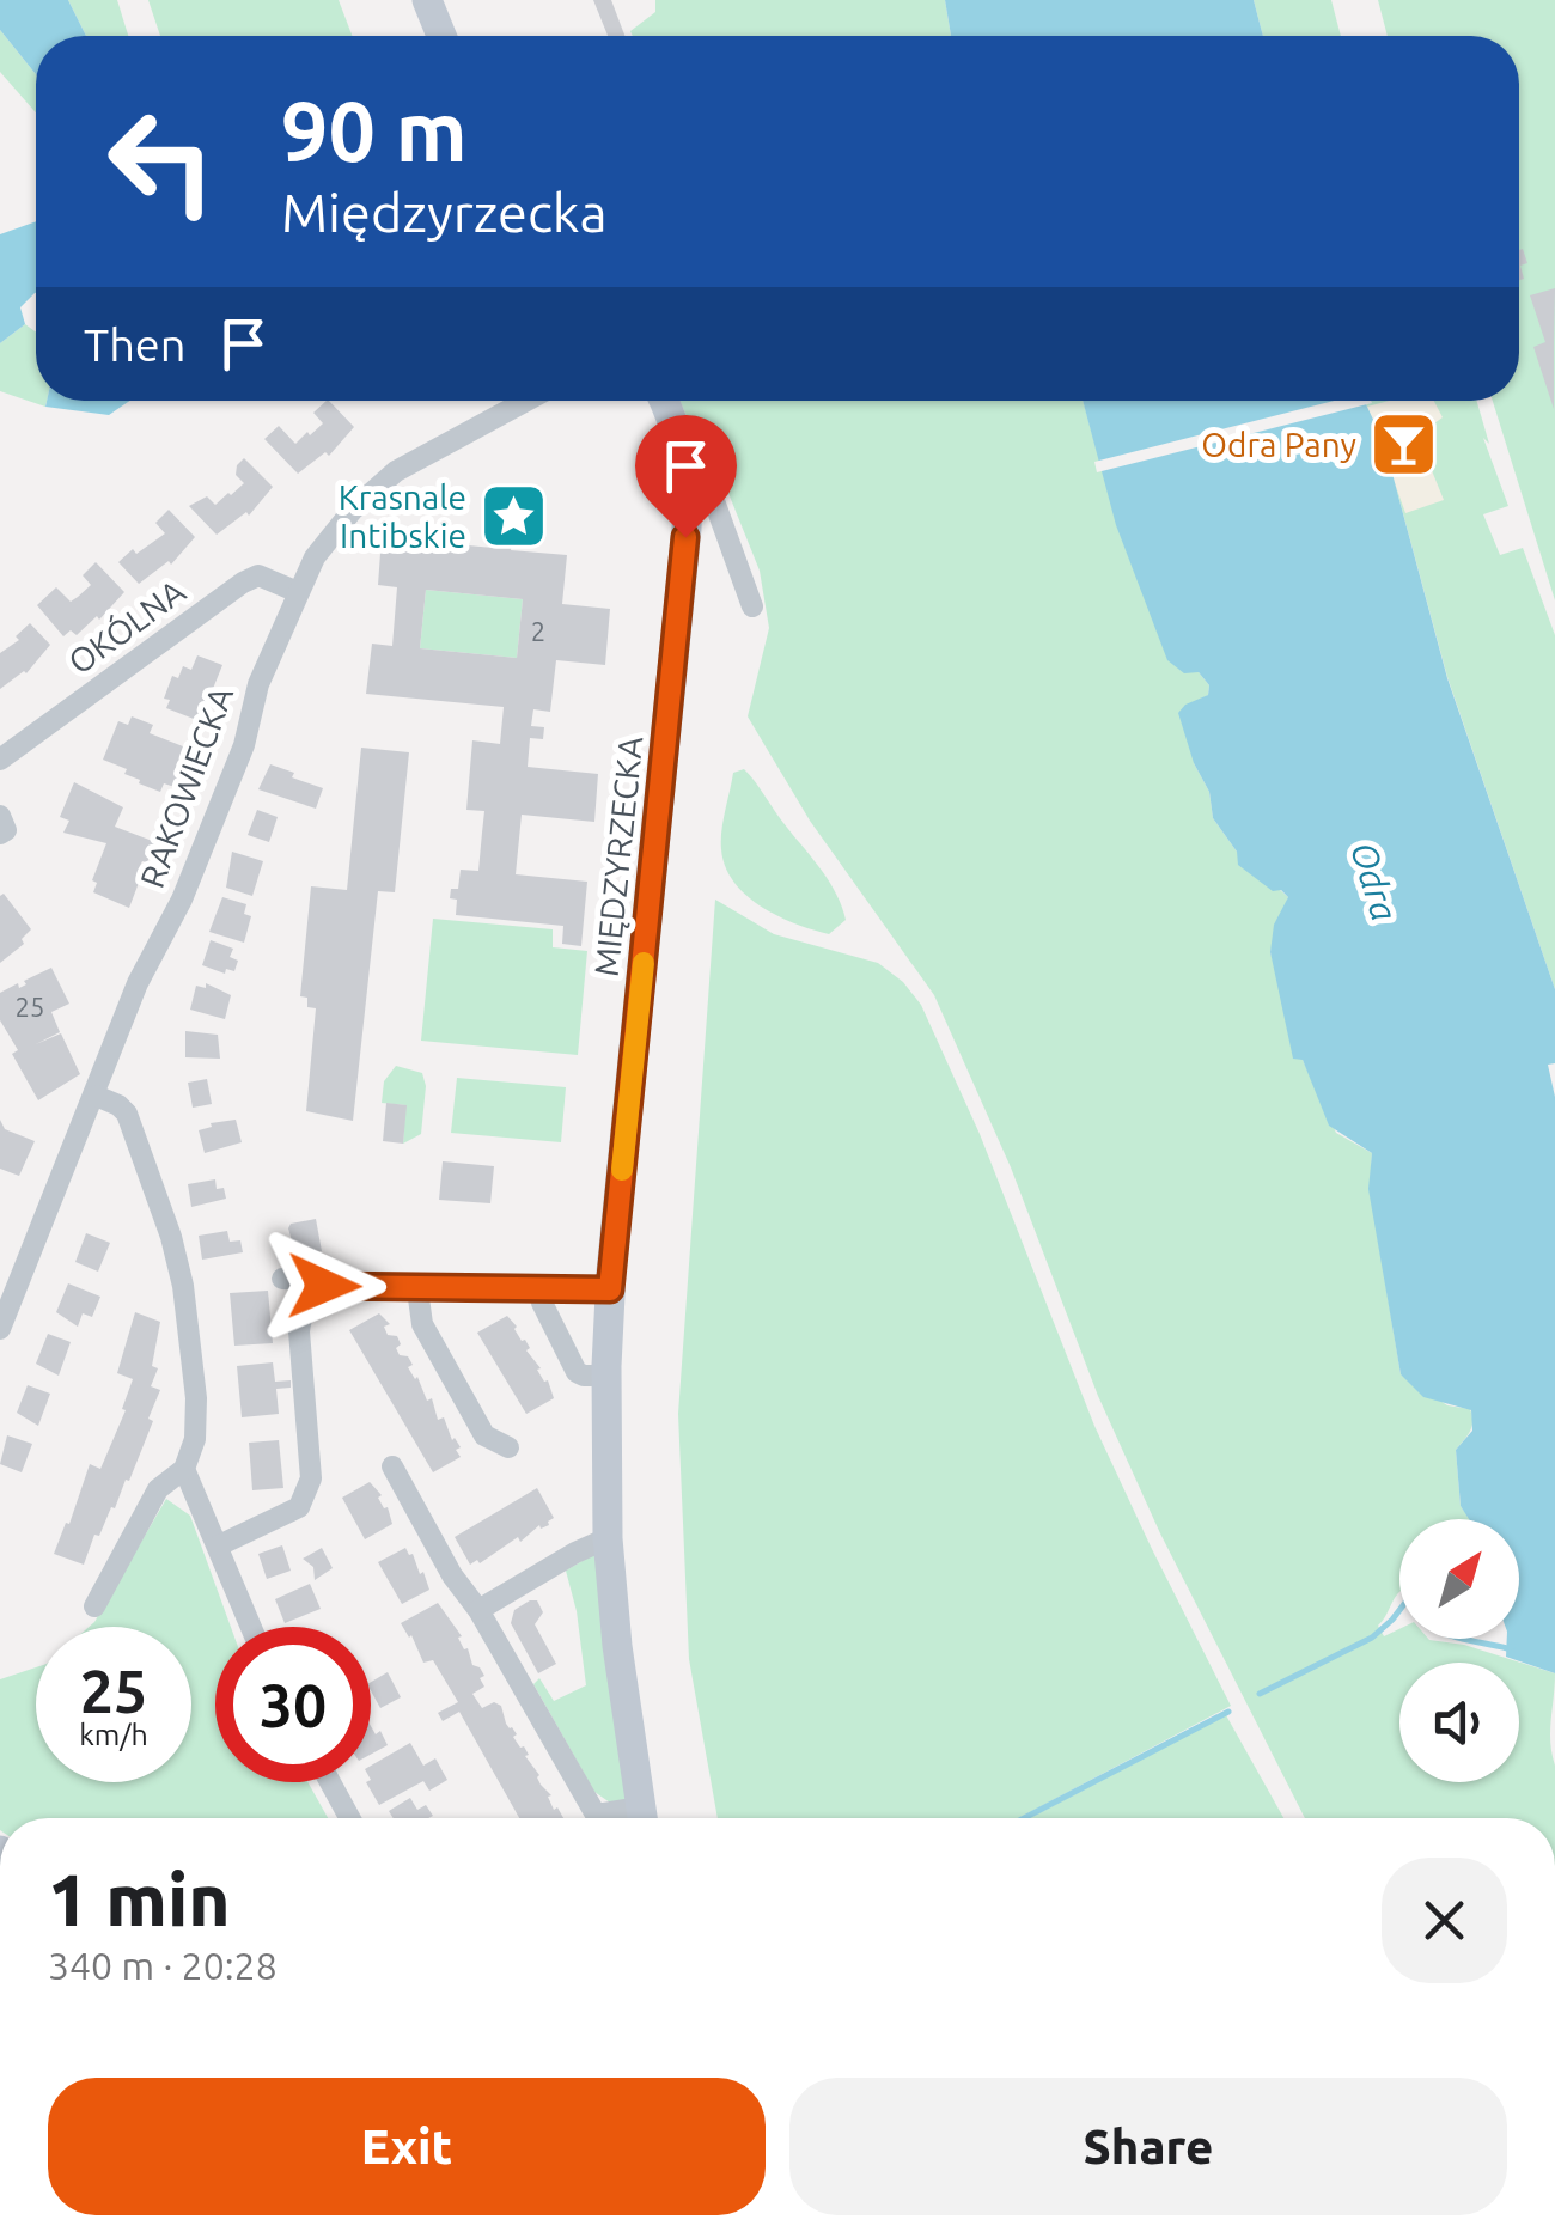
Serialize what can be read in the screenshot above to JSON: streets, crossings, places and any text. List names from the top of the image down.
{
  "streets": {
    "street": ["OKÓLNA", "RAKOWIECKA", "MIĘDZYRZECKA"]
  },
  "crossings": [
    ["OKÓLNA", "RAKOWIECKA"]
  ],
  "water": ["Odra"],
  "places": {
    "bar": ["Odra Pany"],
    "place": ["Krasnale Intibskie"]
  },
  "house_numbers": ["2", "25"],
  "north": "top right",
  "page": {
    "turn": ["90 m", "Międzyrzecka"],
    "then": "Then",
    "speed": "25 km/h",
    "limit": "30",
    "heading": ["1 min", "340 m · 20:28"],
    "buttons": ["Exit", "Share"]
  }
}
